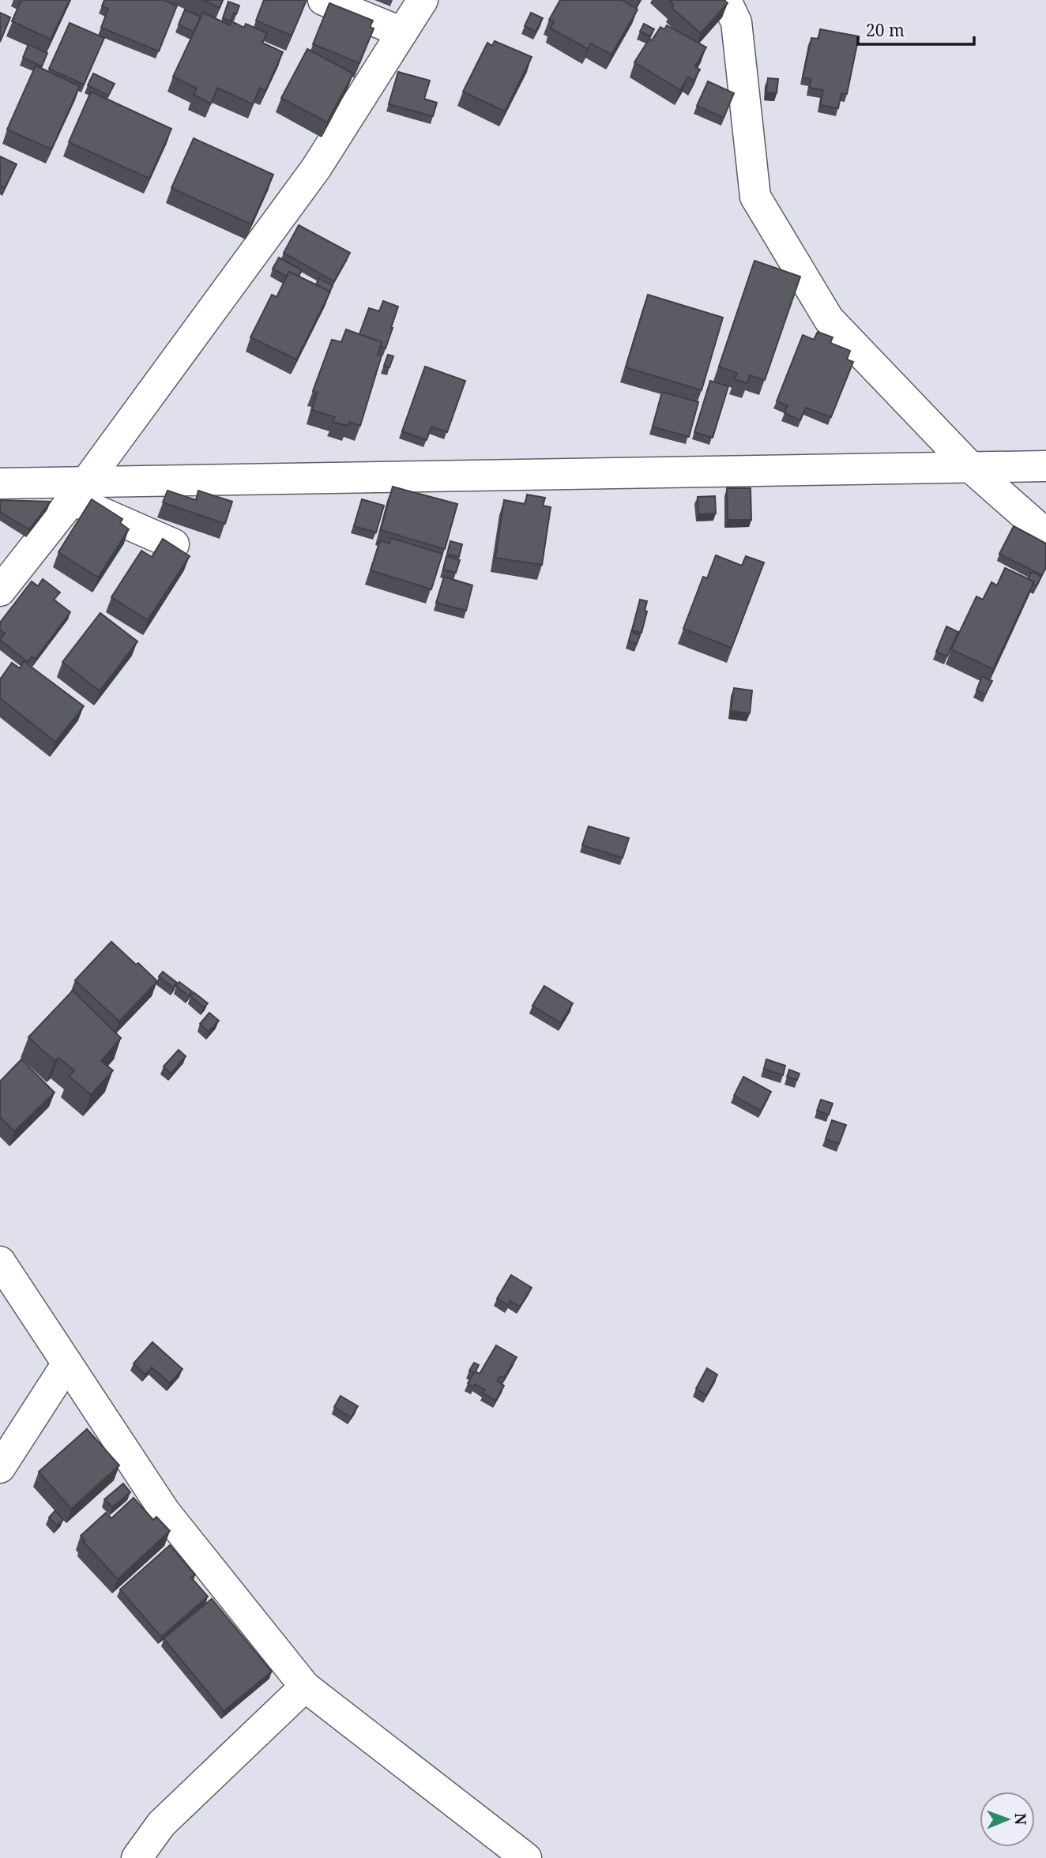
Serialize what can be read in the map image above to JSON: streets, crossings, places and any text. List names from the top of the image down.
{
  "scale_bar": "20 m",
  "north": "right"
}
